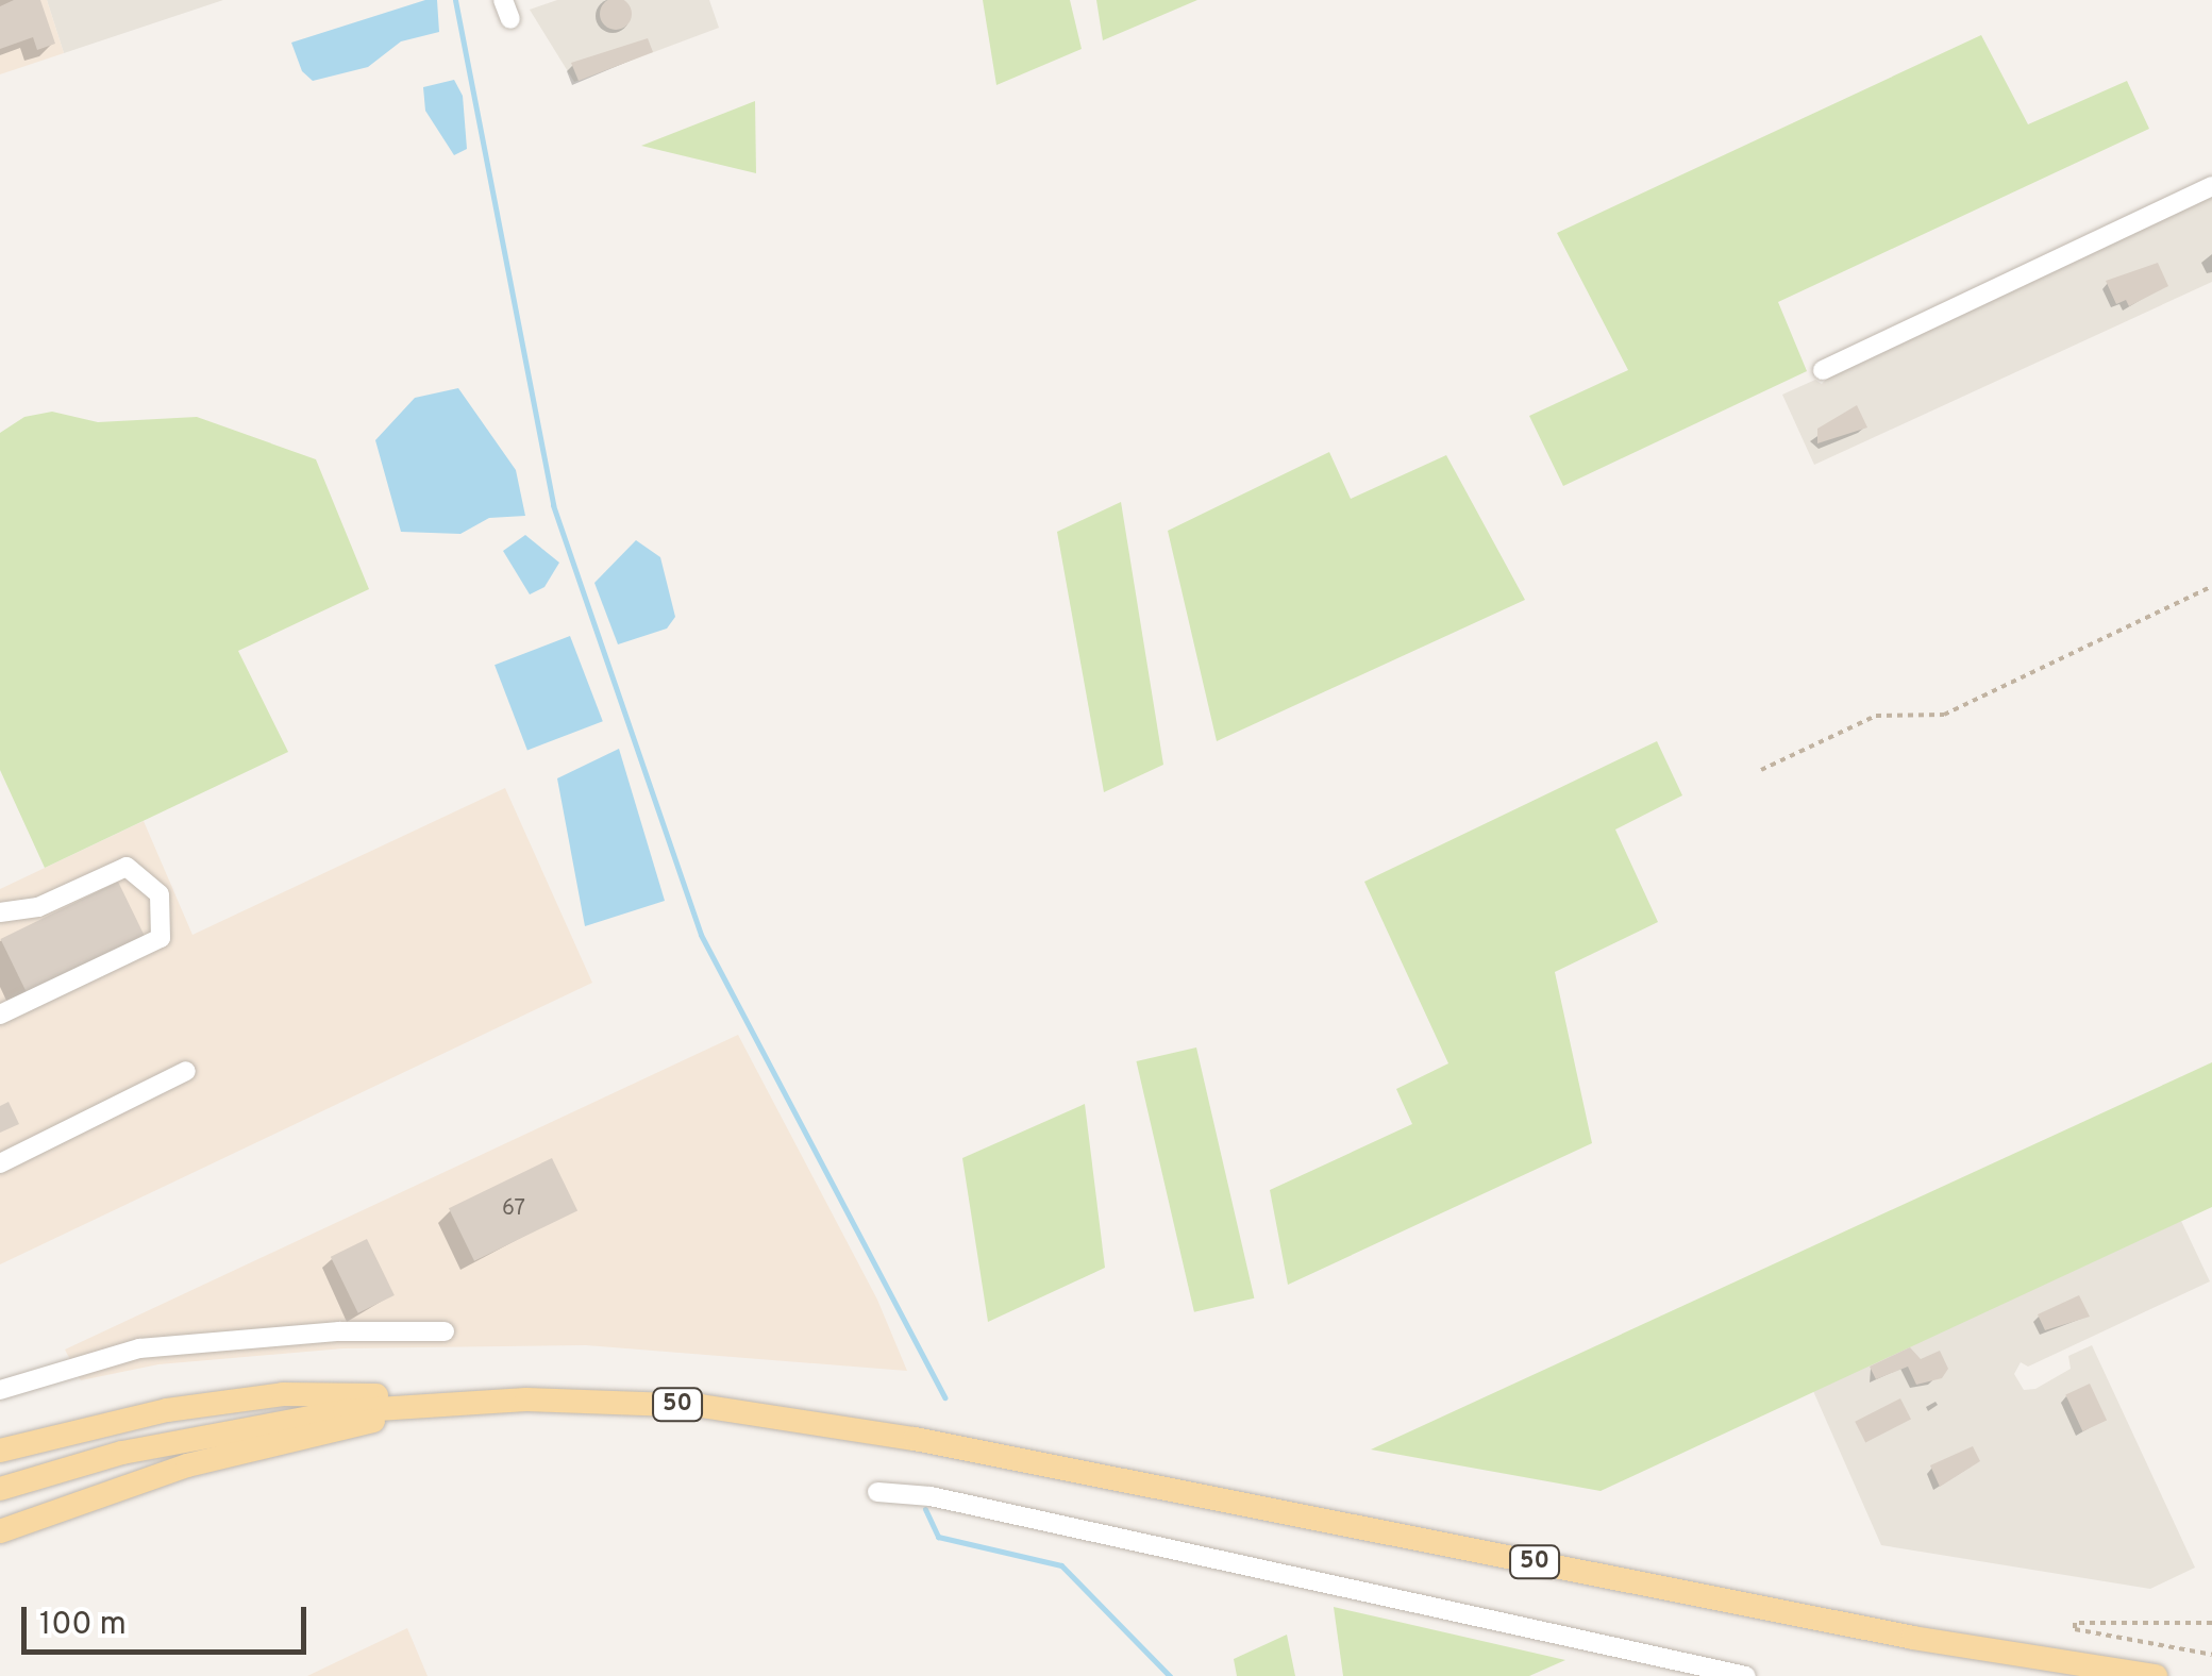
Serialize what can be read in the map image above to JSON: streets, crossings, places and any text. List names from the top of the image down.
{
  "streets": {
    "main road": ["50"]
  },
  "house_numbers": ["67"],
  "scale_bar": "100 m"
}
